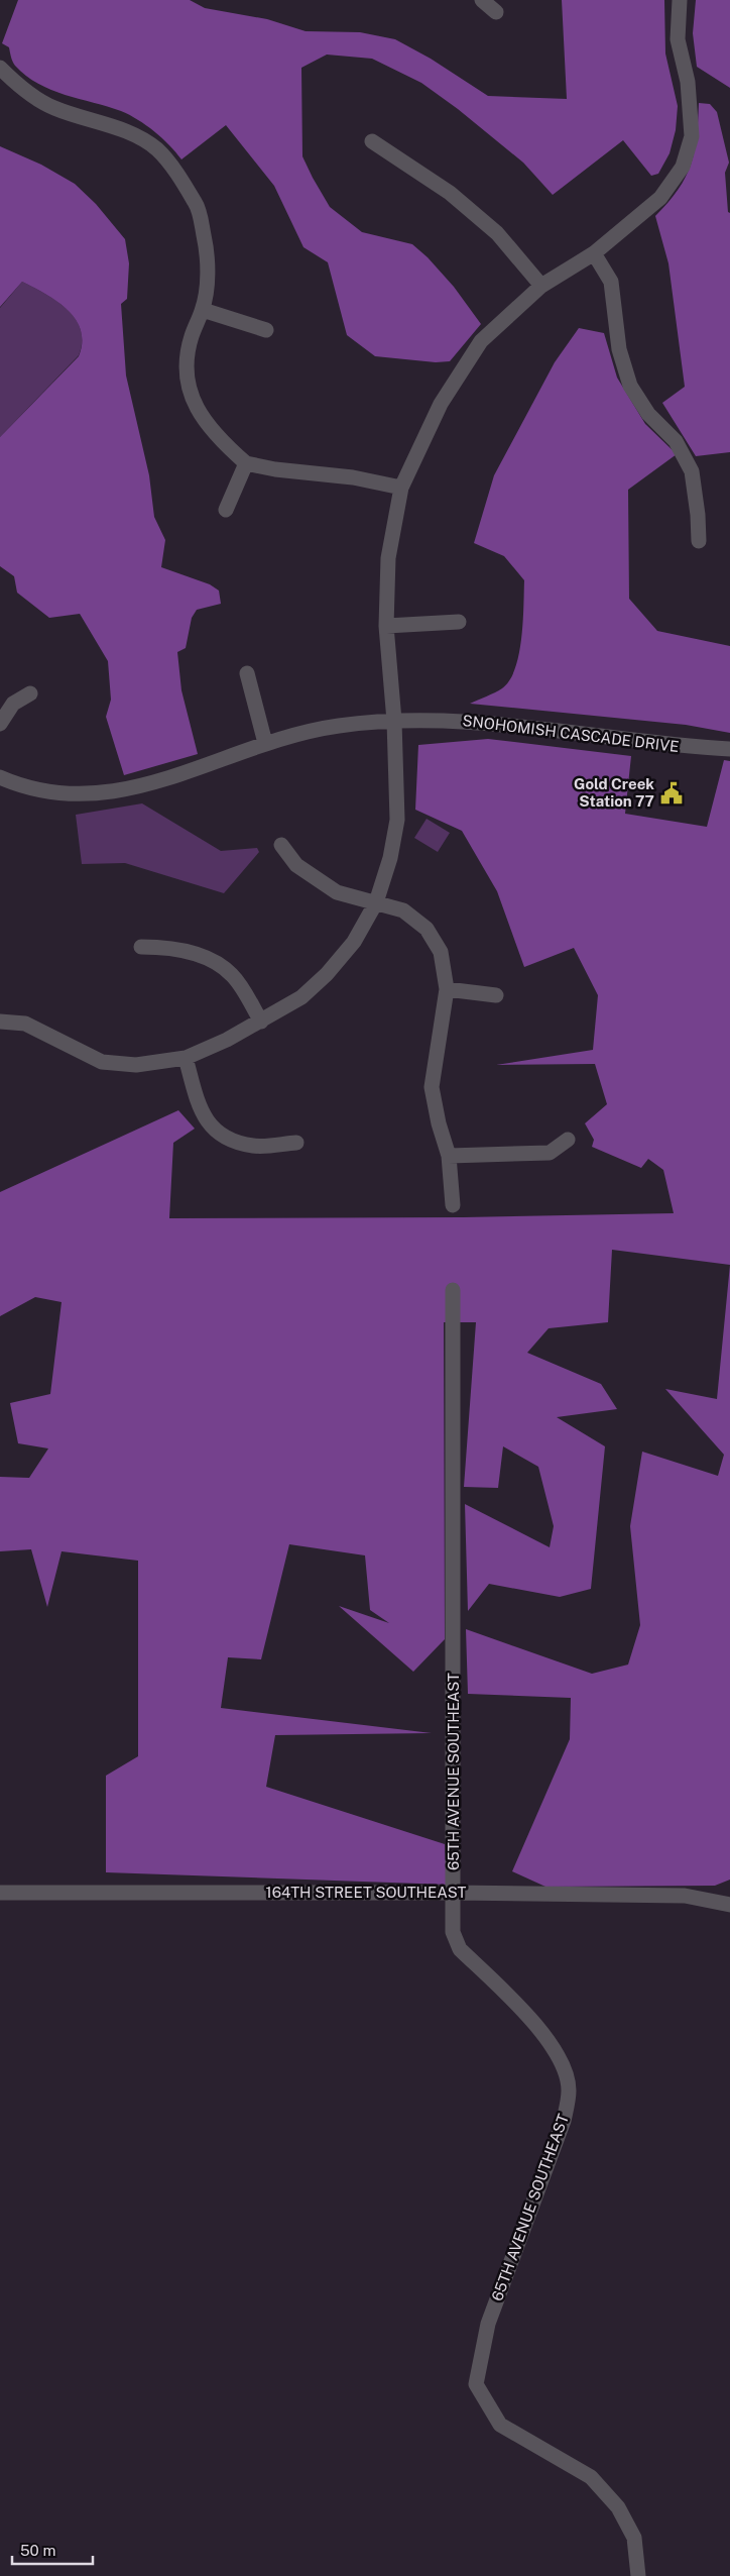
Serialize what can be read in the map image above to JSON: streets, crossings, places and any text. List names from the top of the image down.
{
  "streets": {
    "street": ["SNOHOMISH CASCADE DRIVE", "65TH AVENUE SOUTHEAST", "164TH STREET SOUTHEAST"]
  },
  "crossings": [
    ["65TH AVENUE SOUTHEAST", "164TH STREET SOUTHEAST"]
  ],
  "places": {
    "public building": ["Gold Creek Station 77"]
  },
  "scale_bar": "50 m"
}
